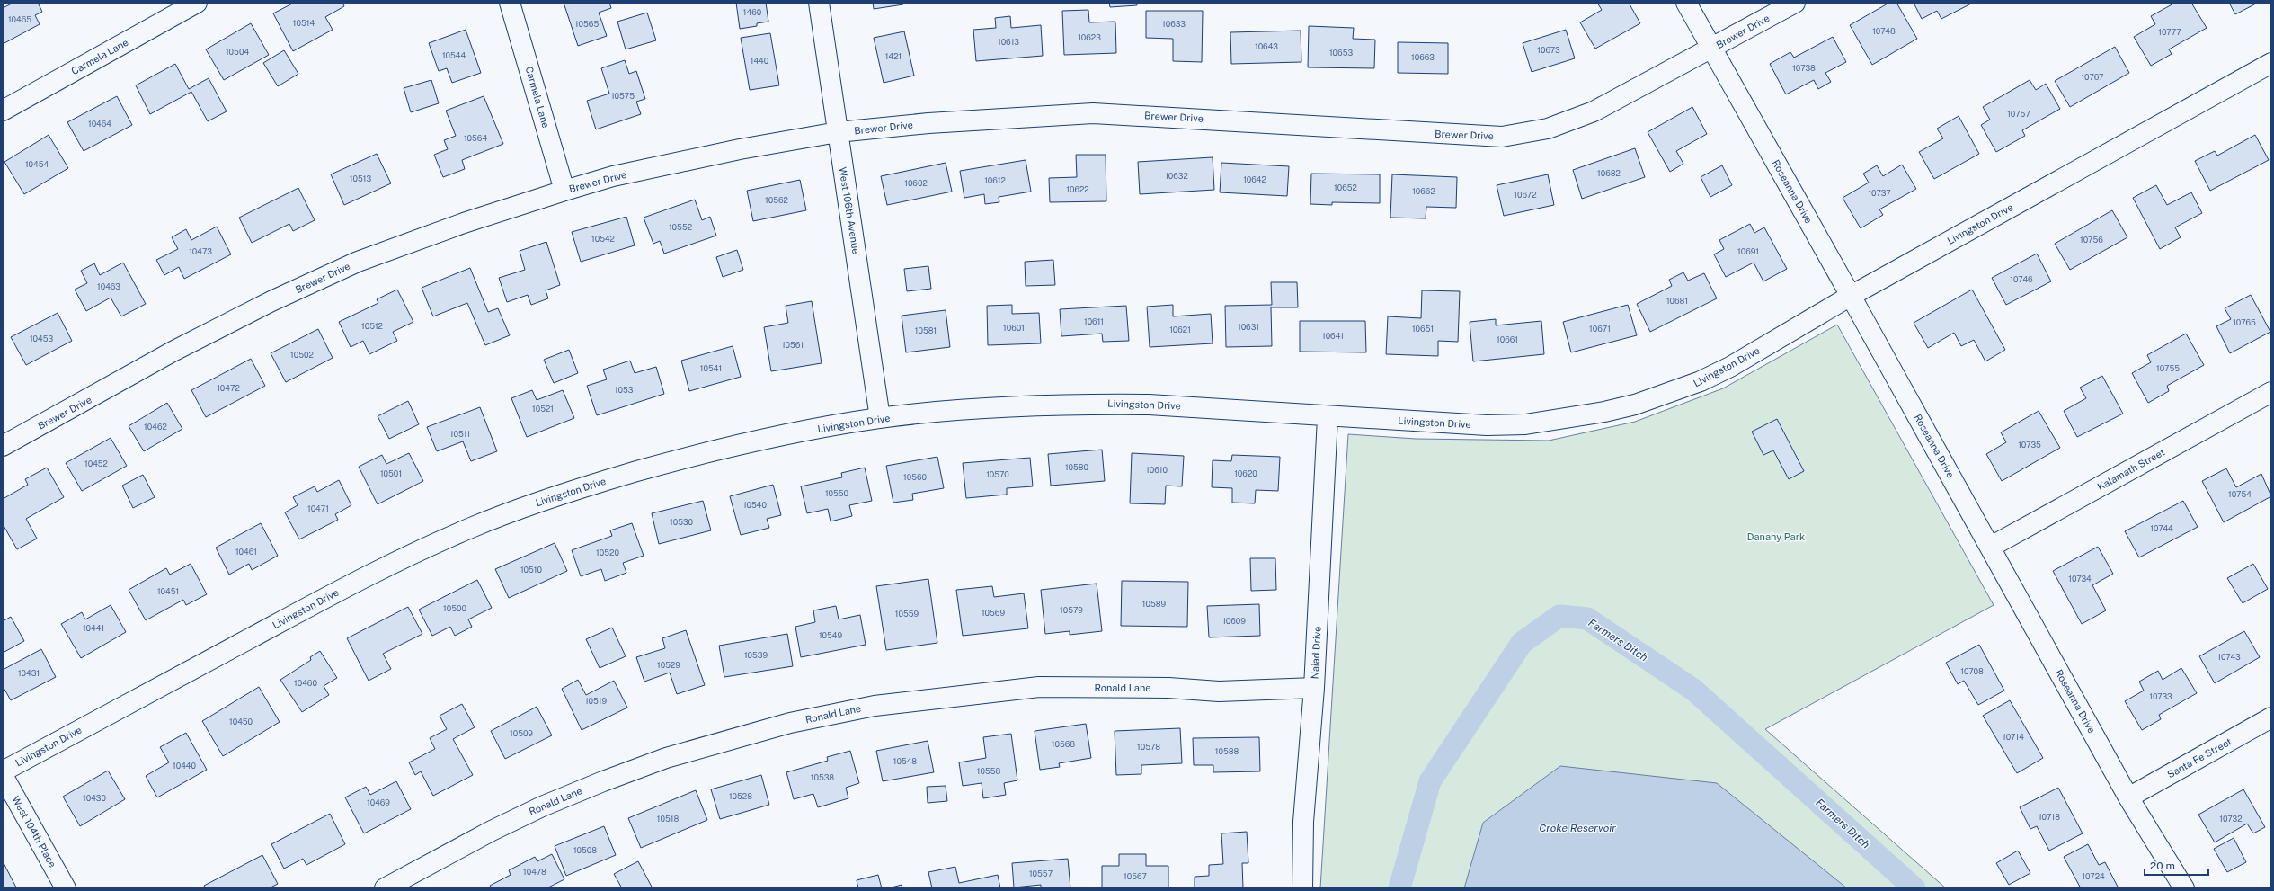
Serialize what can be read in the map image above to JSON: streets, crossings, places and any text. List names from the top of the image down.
{
  "streets": {
    "street": [
      "Brewer Drive",
      "Carmela Lane",
      "Roseanna Drive",
      "West 106th Avenue",
      "Livingston Drive",
      "Kalamath Street",
      "Naiad Drive",
      "Ronald Lane",
      "Santa Fe Street",
      "West 104th Place"
    ]
  },
  "crossings": [
    ["Brewer Drive", "Carmela Lane"],
    ["Brewer Drive", "Roseanna Drive"],
    ["Brewer Drive", "West 106th Avenue"],
    ["Roseanna Drive", "Livingston Drive"],
    ["Roseanna Drive", "Kalamath Street"],
    ["Roseanna Drive", "Santa Fe Street"],
    ["West 106th Avenue", "Livingston Drive"],
    ["Livingston Drive", "Naiad Drive"],
    ["Naiad Drive", "Ronald Lane"]
  ],
  "water": ["Farmers Ditch", "Croke Reservoir"],
  "parks": ["Danahy Park"],
  "house_numbers": [
    "1460",
    "10465",
    "10514",
    "10565",
    "10633",
    "10748",
    "10777",
    "10623",
    "10613",
    "10643",
    "10673",
    "10504",
    "10653",
    "10544",
    "1421",
    "10663",
    "1440",
    "10738",
    "10767",
    "10575",
    "10757",
    "10464",
    "10564",
    "10454",
    "10682",
    "10632",
    "10513",
    "10642",
    "10612",
    "10602",
    "10652",
    "10622",
    "10662",
    "10737",
    "10672",
    "10562",
    "10552",
    "10542",
    "10756",
    "10473",
    "10691",
    "10746",
    "10463",
    "10681",
    "10611",
    "10765",
    "10512",
    "10631",
    "10601",
    "10651",
    "10671",
    "10621",
    "10581",
    "10641",
    "10453",
    "10661",
    "10561",
    "10502",
    "10541",
    "10755",
    "10472",
    "10531",
    "10521",
    "10462",
    "10511",
    "10735",
    "10452",
    "10580",
    "10610",
    "10501",
    "10620",
    "10570",
    "10560",
    "10550",
    "10754",
    "10540",
    "10471",
    "10530",
    "10744",
    "10461",
    "10520",
    "10510",
    "10734",
    "10451",
    "10589",
    "10500",
    "10579",
    "10569",
    "10559",
    "10609",
    "10441",
    "10549",
    "10539",
    "10743",
    "10529",
    "10708",
    "10431",
    "10460",
    "10733",
    "10519",
    "10450",
    "10509",
    "10714",
    "10568",
    "10578",
    "10588",
    "10548",
    "10440",
    "10558",
    "10538",
    "10528",
    "10430",
    "10469",
    "10718",
    "10518",
    "10732",
    "10508",
    "10478",
    "10557",
    "10567",
    "10724"
  ],
  "scale_bar": "20 m"
}
